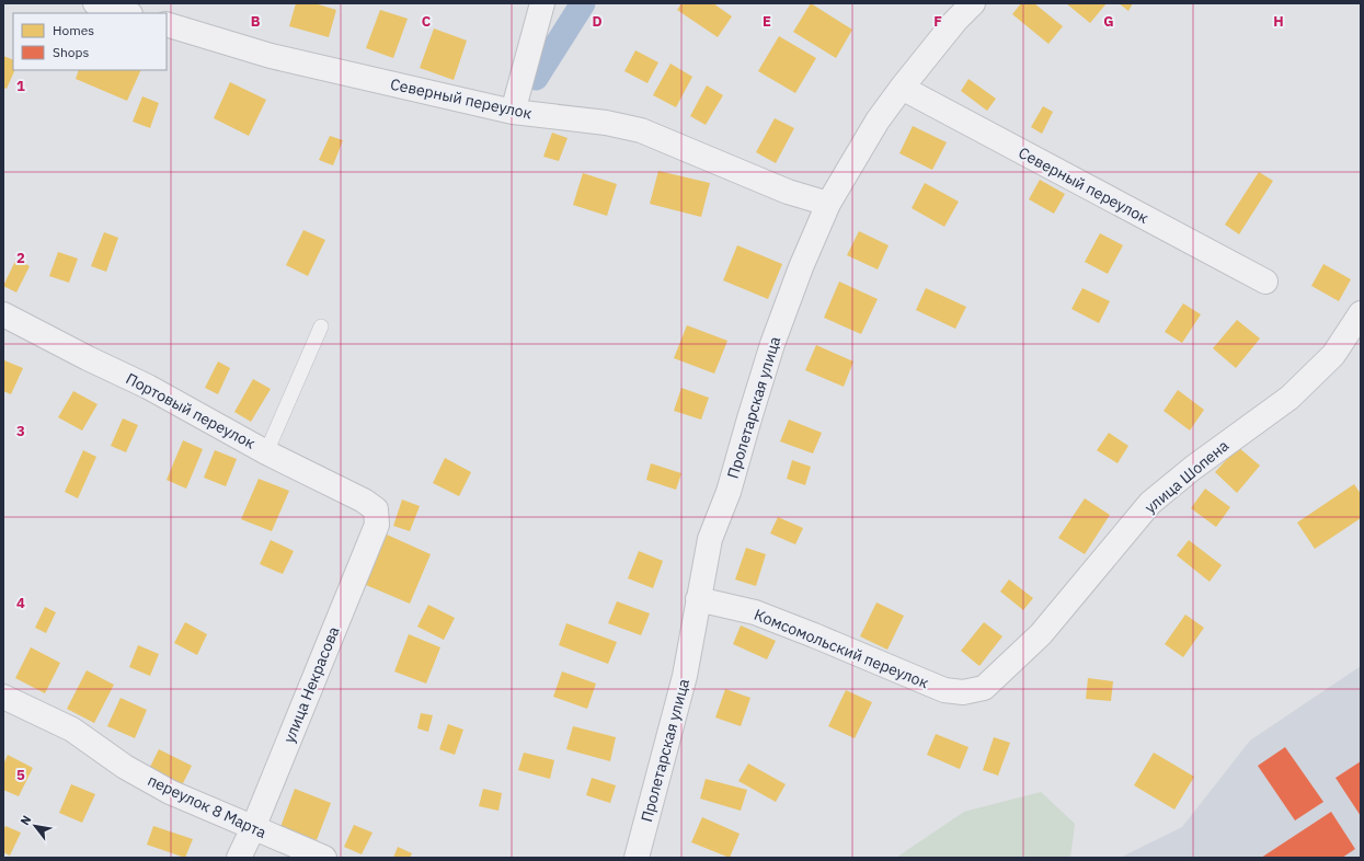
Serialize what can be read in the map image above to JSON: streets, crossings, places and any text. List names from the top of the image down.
{
  "streets": {
    "street": [
      "Северный переулок",
      "Пролетарская улица",
      "Портовый переулок",
      "улица Шопена",
      "Комсомольский переулок",
      "улица Некрасова",
      "переулок 8 Марта"
    ]
  },
  "crossings": [
    ["Северный переулок", "Пролетарская улица"],
    ["Пролетарская улица", "Комсомольский переулок"],
    ["Портовый переулок", "улица Некрасова"],
    ["улица Шопена", "Комсомольский переулок"],
    ["улица Некрасова", "переулок 8 Марта"]
  ],
  "legend": ["Homes", "Shops"],
  "north": "top left",
  "grid": {
    "columns": [
      "B",
      "C",
      "D",
      "E",
      "F",
      "G",
      "H"
    ],
    "rows": [
      "1",
      "2",
      "3",
      "4",
      "5"
    ]
  }
}
